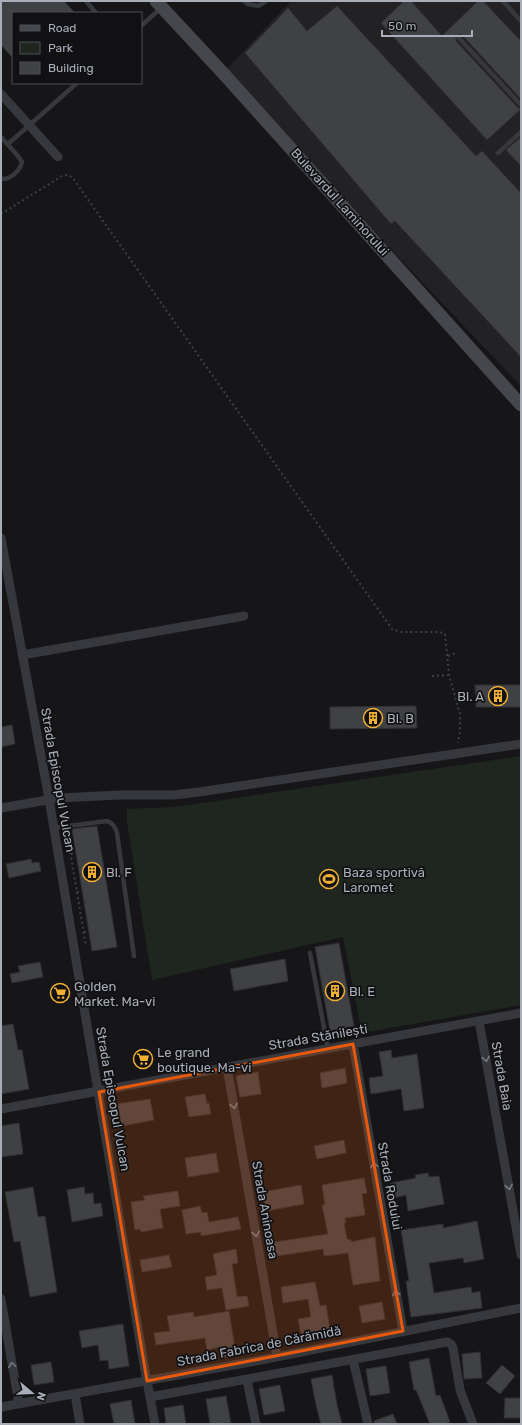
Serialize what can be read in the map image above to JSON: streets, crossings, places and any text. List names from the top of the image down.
{
  "streets": {
    "street": [
      "Bulevardul Laminorului",
      "Strada Episcopul Vulcan",
      "Strada Stănilești",
      "Strada Baia",
      "Strada Rodului",
      "Strada Aninoasa",
      "Strada Fabrica de Cărămidă"
    ]
  },
  "crossings": [
    ["Strada Episcopul Vulcan", "Strada Stănilești"],
    ["Strada Episcopul Vulcan", "Strada Fabrica de Cărămidă"],
    ["Strada Stănilești", "Strada Baia"],
    ["Strada Stănilești", "Strada Rodului"],
    ["Strada Stănilești", "Strada Aninoasa"],
    ["Strada Rodului", "Strada Fabrica de Cărămidă"],
    ["Strada Aninoasa", "Strada Fabrica de Cărămidă"]
  ],
  "one_way": ["Strada Baia", "Strada Rodului", "Strada Aninoasa"],
  "places": {
    "building": [
      "Bl. A",
      "Bl. B",
      "Bl. F",
      "Bl. E"
    ],
    "sports": ["Baza sportivă Laromet"],
    "supermarket": ["Golden Market. Ma-vi", "Le grand boutique. Ma-vi"]
  },
  "legend": ["Road", "Park", "Building"],
  "scale_bar": "50 m",
  "north": "right"
}
